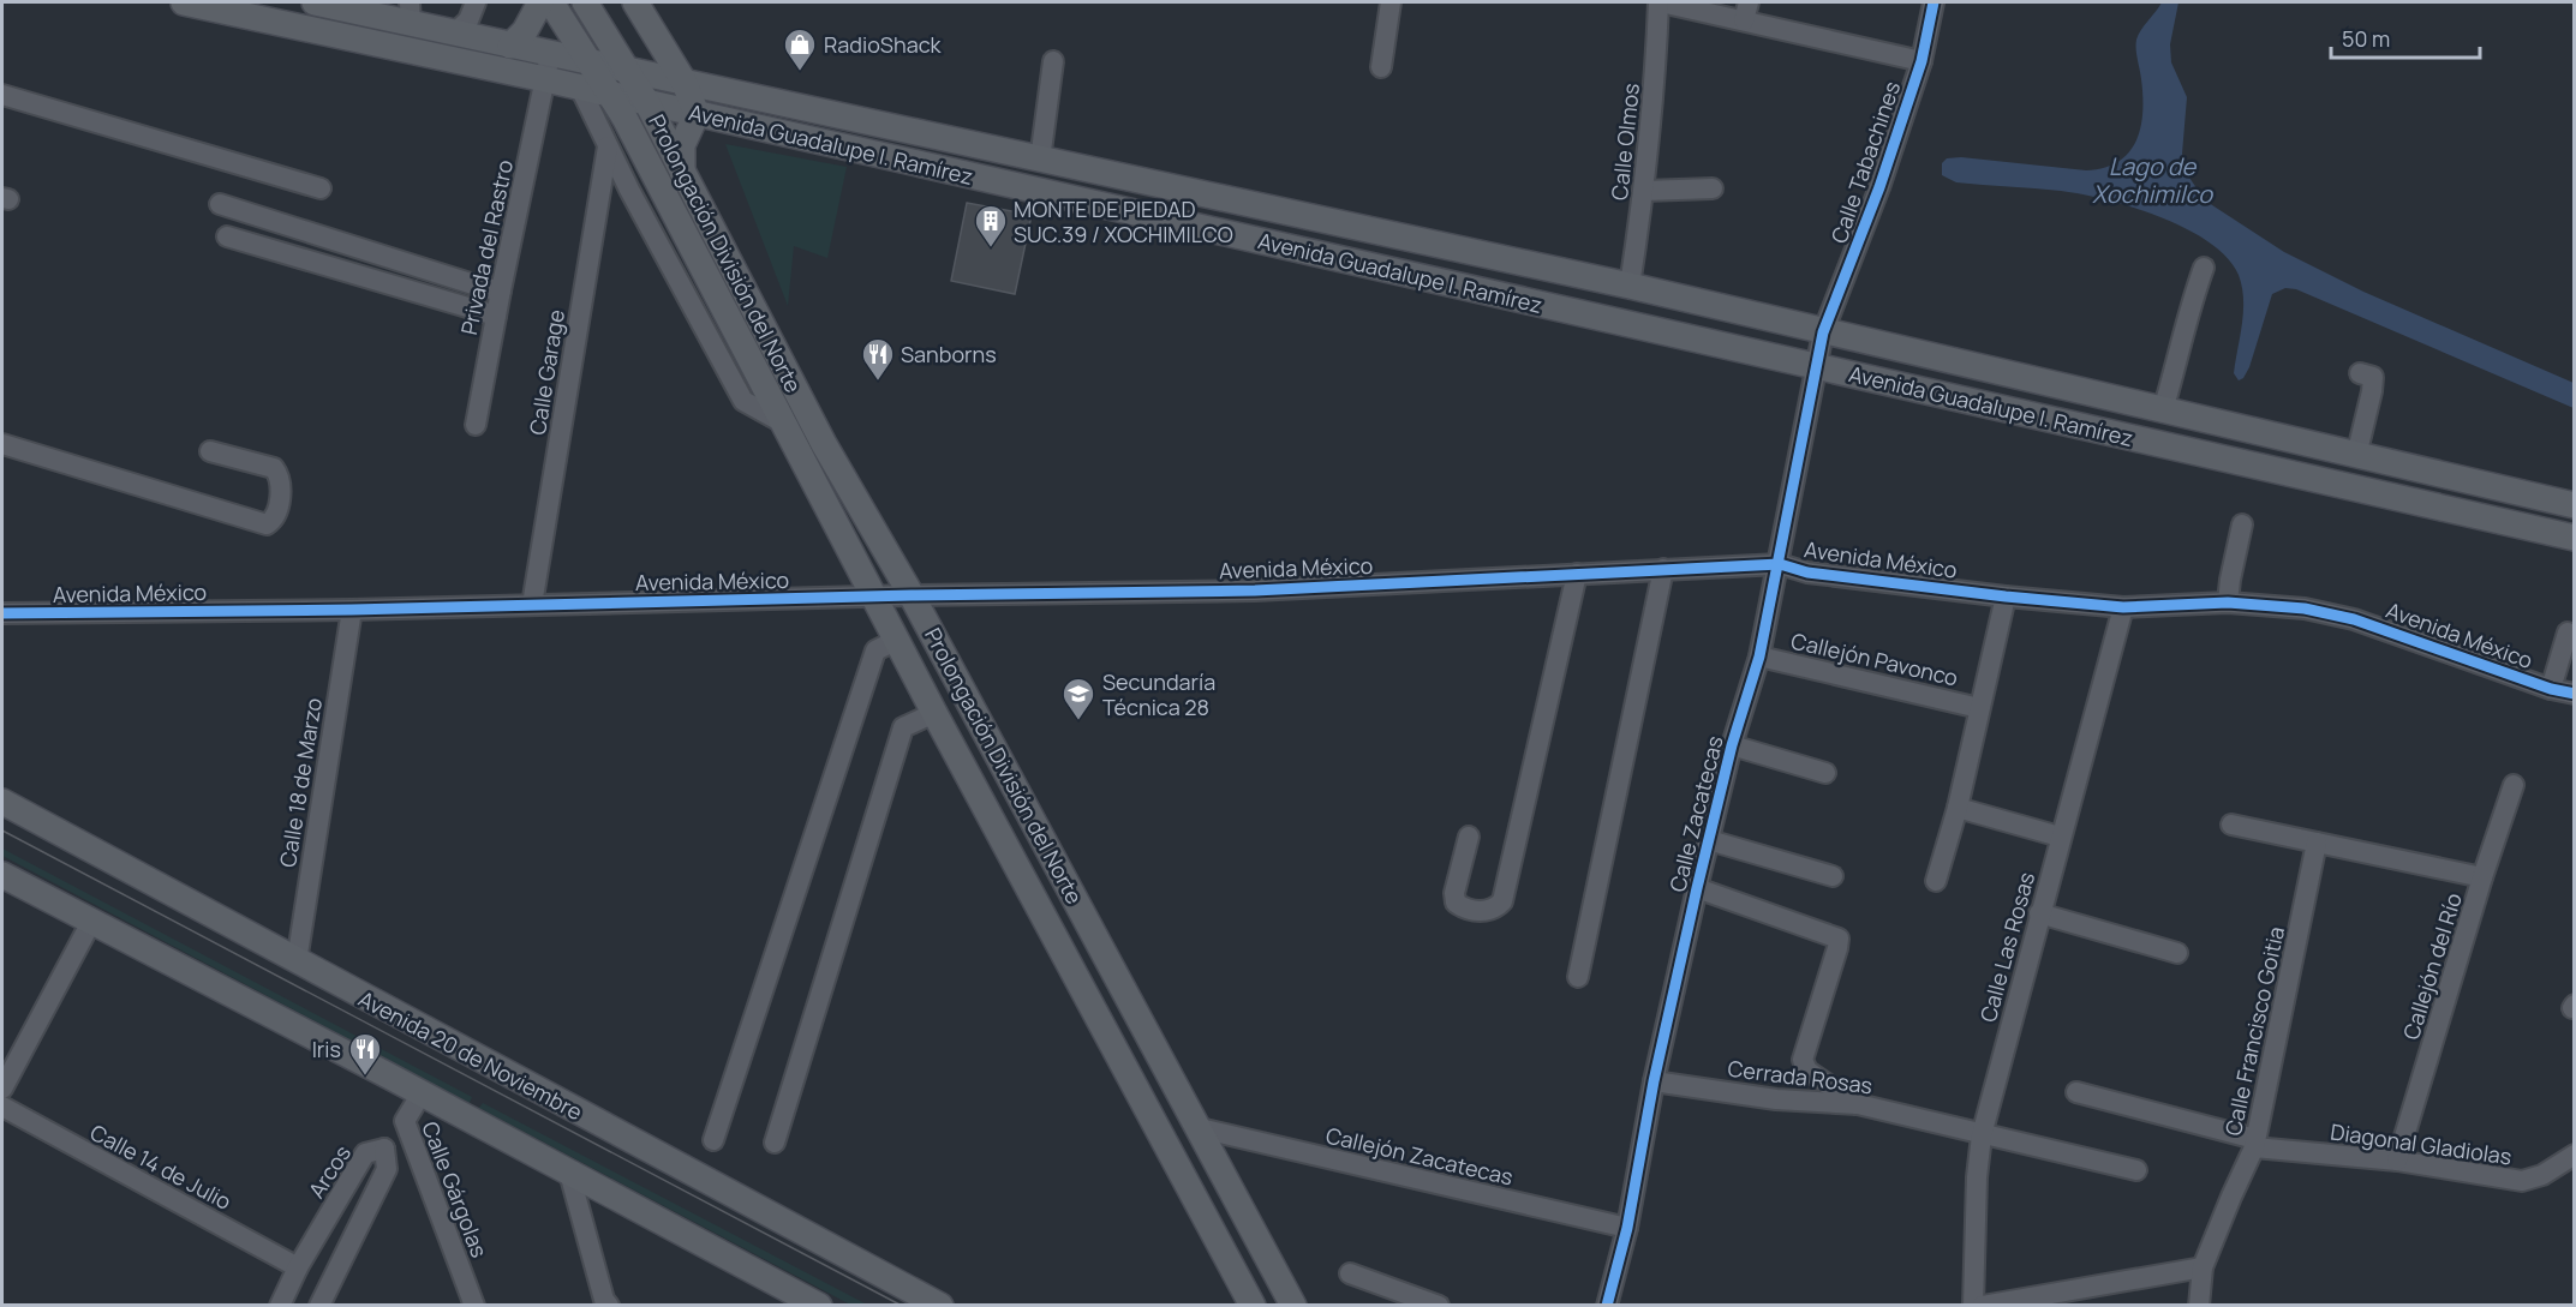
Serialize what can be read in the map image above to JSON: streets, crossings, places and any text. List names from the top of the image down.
{
  "streets": {
    "main road": ["Avenida Guadalupe I. Ramírez", "Prolongación División del Norte", "Avenida 20 de Noviembre"],
    "street": [
      "Calle Olmos",
      "Calle Tabachines",
      "Privada del Rastro",
      "Calle Garage",
      "Avenida México",
      "Callejón Pavonco",
      "Calle 18 de Marzo",
      "Calle Zacatecas",
      "Calle Las Rosas",
      "Callejón del Río",
      "Calle Francisco Goitia",
      "Cerrada Rosas",
      "Diagonal Gladiolas",
      "Callejón Zacatecas",
      "Calle 14 de Julio",
      "Arcos",
      "Calle Gárgolas"
    ]
  },
  "crossings": [
    ["Calle Olmos", "Avenida Guadalupe I. Ramírez"],
    ["Avenida Guadalupe I. Ramírez", "Calle Tabachines"],
    ["Avenida Guadalupe I. Ramírez", "Privada del Rastro"],
    ["Avenida Guadalupe I. Ramírez", "Prolongación División del Norte"],
    ["Avenida Guadalupe I. Ramírez", "Calle Zacatecas"],
    ["Calle Tabachines", "Calle Zacatecas"],
    ["Prolongación División del Norte", "Avenida México"],
    ["Prolongación División del Norte", "Callejón Zacatecas"],
    ["Calle Garage", "Avenida México"],
    ["Avenida México", "Calle 18 de Marzo"],
    ["Avenida México", "Calle Zacatecas"],
    ["Avenida México", "Calle Las Rosas"],
    ["Callejón Pavonco", "Calle Zacatecas"],
    ["Calle 18 de Marzo", "Avenida 20 de Noviembre"],
    ["Calle Zacatecas", "Cerrada Rosas"],
    ["Calle Zacatecas", "Callejón Zacatecas"],
    ["Calle Las Rosas", "Cerrada Rosas"],
    ["Callejón del Río", "Diagonal Gladiolas"],
    ["Calle Francisco Goitia", "Diagonal Gladiolas"],
    ["Calle 14 de Julio", "Arcos"]
  ],
  "water": ["Lago de Xochimilco"],
  "places": {
    "shop": ["RadioShack"],
    "building": ["MONTE DE PIEDAD SUC.39 / XOCHIMILCO"],
    "restaurant": ["Sanborns", "Iris"],
    "school or university": ["Secundaría Técnica 28"]
  },
  "scale_bar": "50 m"
}
